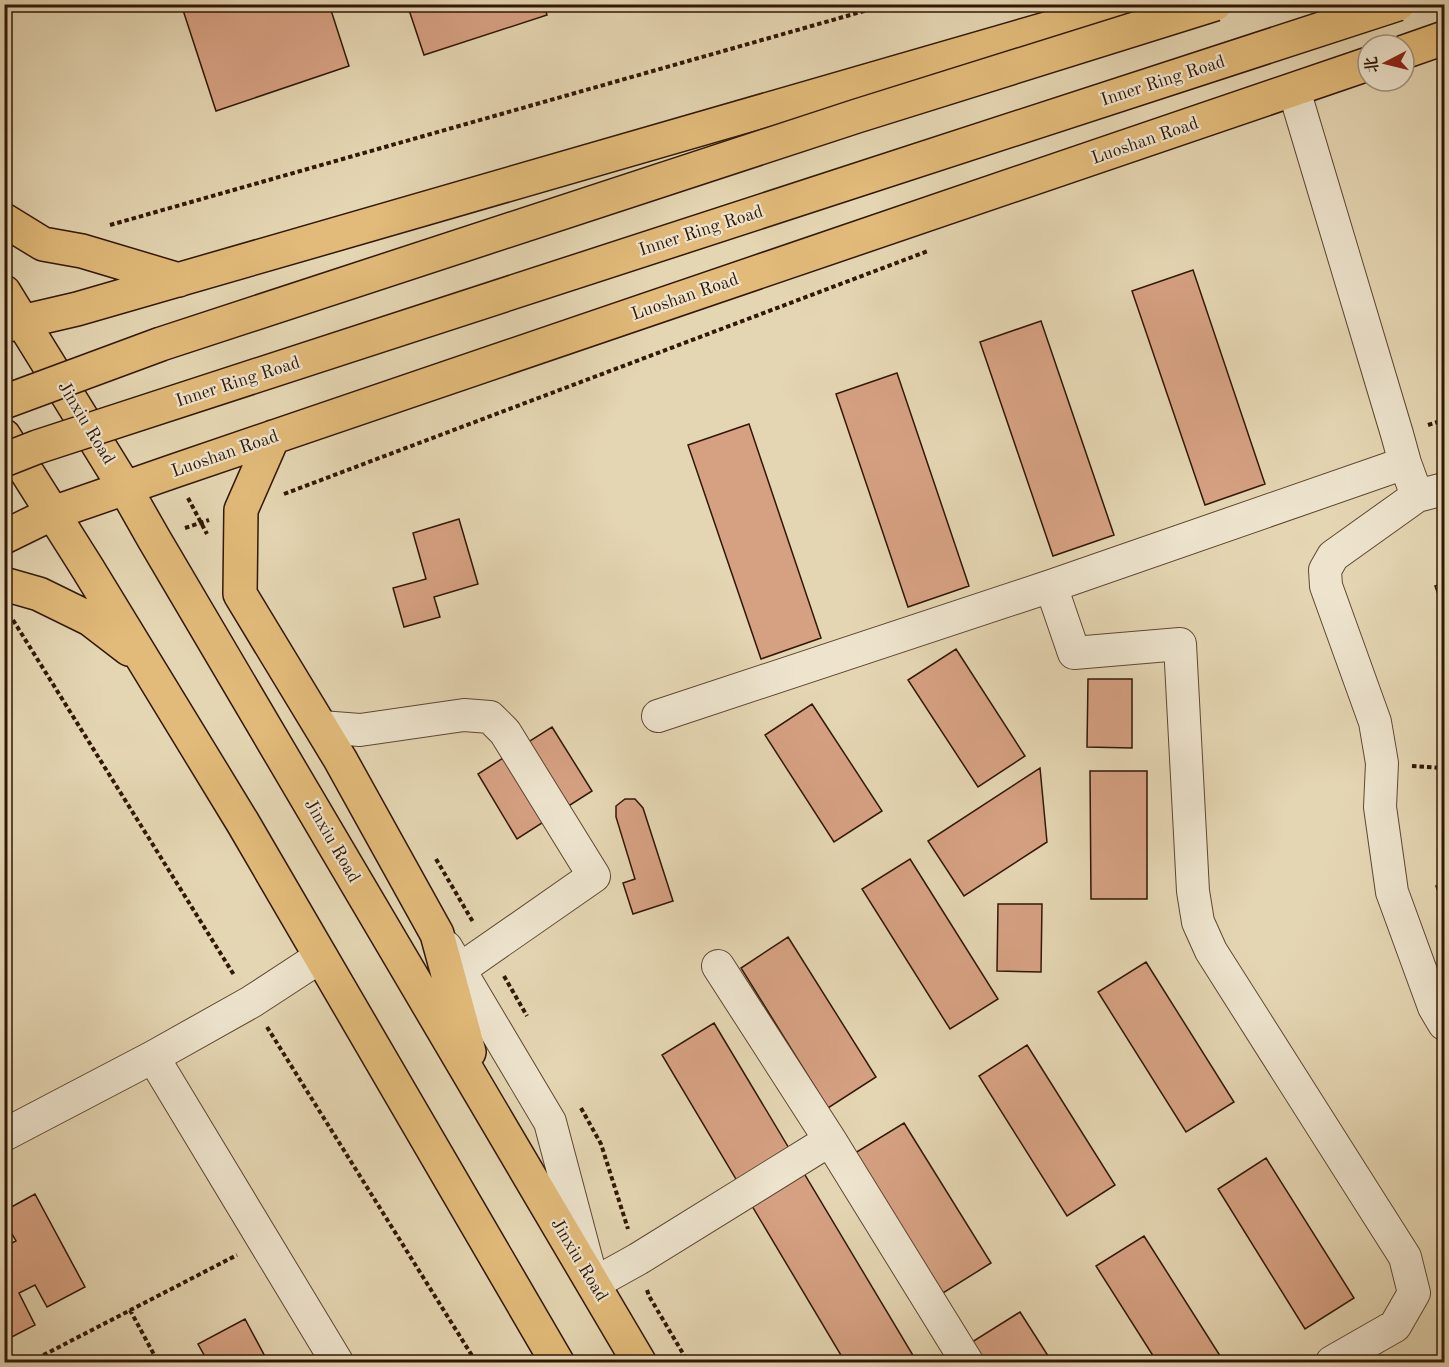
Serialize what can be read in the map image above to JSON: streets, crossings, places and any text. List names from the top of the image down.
{
  "streets": {
    "main road": ["Inner Ring Road", "Luoshan Road", "Jinxiu Road"]
  },
  "crossings": [
    ["Luoshan Road", "Jinxiu Road"]
  ],
  "north": "left"
}
